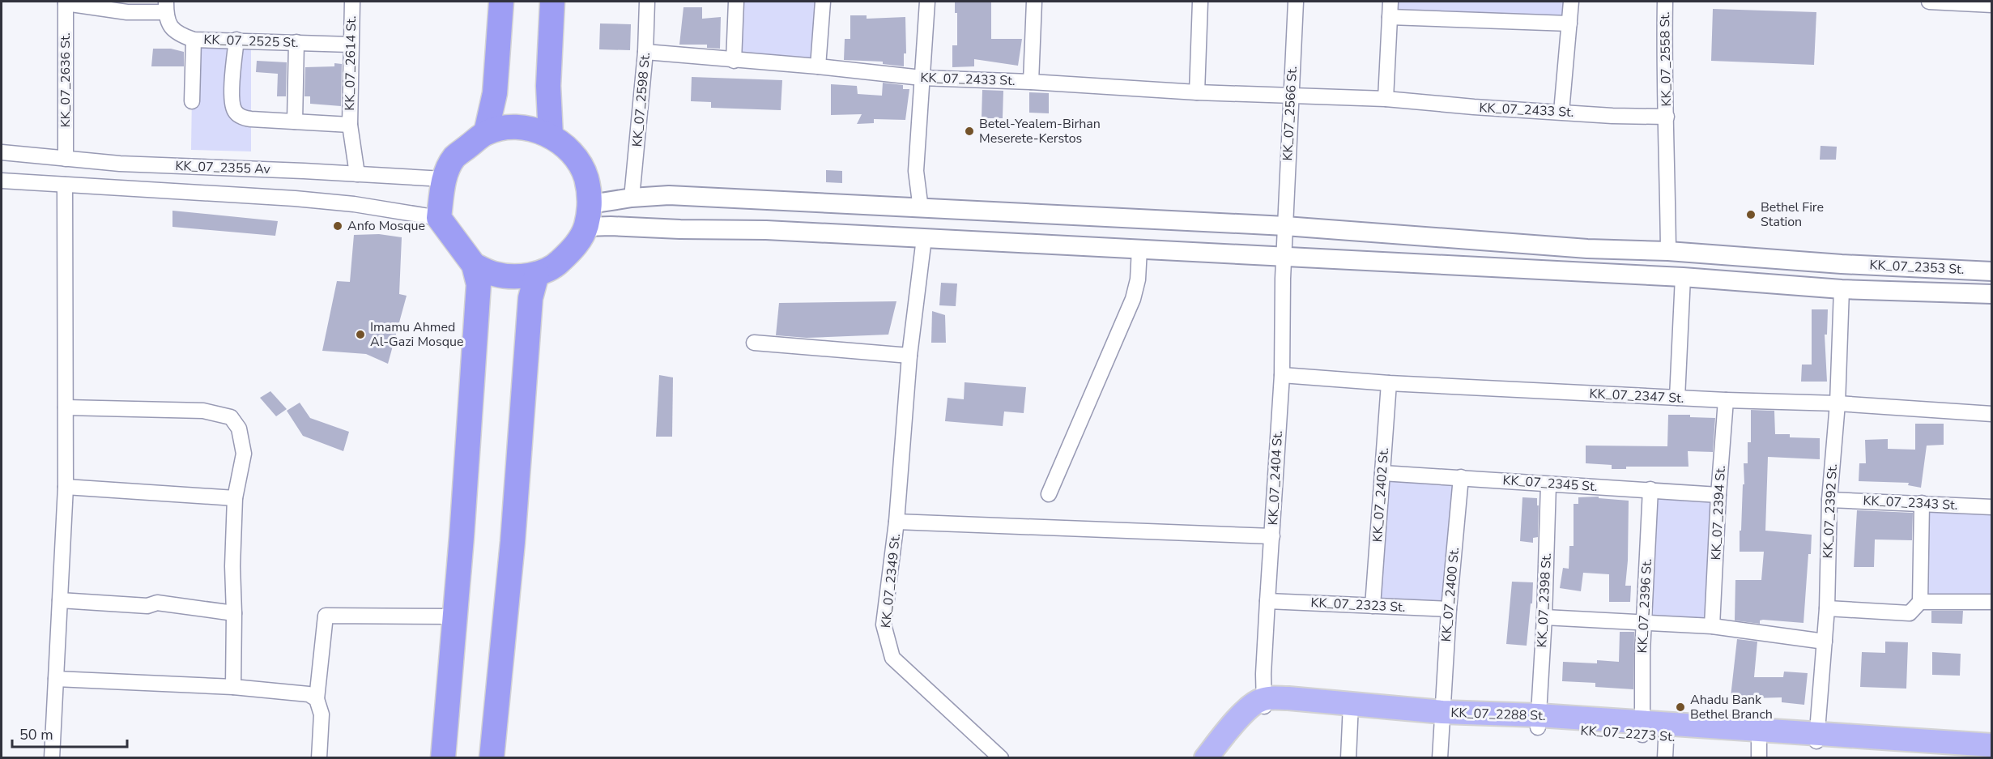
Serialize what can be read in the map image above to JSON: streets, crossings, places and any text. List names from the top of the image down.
{
  "streets": {
    "main road": ["KK_07_2273 St."],
    "street": [
      "KK_07_2525 St.",
      "KK_07_2558 St.",
      "KK_07_2614 St.",
      "KK_07_2433 St.",
      "KK_07_2636 St.",
      "KK_07_2598 St.",
      "KK_07_2566 St.",
      "KK_07_2355 Av",
      "KK_07_2353 St.",
      "KK_07_2347 St.",
      "KK_07_2404 St.",
      "KK_07_2345 St.",
      "KK_07_2402 St.",
      "KK_07_2343 St.",
      "KK_07_2392 St.",
      "KK_07_2394 St.",
      "KK_07_2349 St.",
      "KK_07_2400 St.",
      "KK_07_2398 St.",
      "KK_07_2323 St.",
      "KK_07_2396 St."
    ]
  },
  "crossings": [
    ["KK_07_2525 St.", "KK_07_2614 St."],
    ["KK_07_2558 St.", "KK_07_2433 St."],
    ["KK_07_2558 St.", "KK_07_2353 St."],
    ["KK_07_2614 St.", "KK_07_2355 Av"],
    ["KK_07_2433 St.", "KK_07_2598 St."],
    ["KK_07_2433 St.", "KK_07_2566 St."],
    ["KK_07_2636 St.", "KK_07_2355 Av"],
    ["KK_07_2598 St.", "KK_07_2353 St."],
    ["KK_07_2566 St.", "KK_07_2353 St."],
    ["KK_07_2566 St.", "KK_07_2404 St."],
    ["KK_07_2355 Av", "KK_07_2353 St."],
    ["KK_07_2353 St.", "KK_07_2404 St."],
    ["KK_07_2353 St.", "KK_07_2392 St."],
    ["KK_07_2353 St.", "KK_07_2349 St."],
    ["KK_07_2347 St.", "KK_07_2404 St."],
    ["KK_07_2347 St.", "KK_07_2402 St."],
    ["KK_07_2347 St.", "KK_07_2392 St."],
    ["KK_07_2347 St.", "KK_07_2394 St."],
    ["KK_07_2404 St.", "KK_07_2323 St."],
    ["KK_07_2404 St.", "KK_07_2273 St."],
    ["KK_07_2345 St.", "KK_07_2402 St."],
    ["KK_07_2345 St.", "KK_07_2394 St."],
    ["KK_07_2345 St.", "KK_07_2400 St."],
    ["KK_07_2345 St.", "KK_07_2398 St."],
    ["KK_07_2345 St.", "KK_07_2396 St."],
    ["KK_07_2402 St.", "KK_07_2323 St."],
    ["KK_07_2343 St.", "KK_07_2392 St."],
    ["KK_07_2392 St.", "KK_07_2273 St."],
    ["KK_07_2400 St.", "KK_07_2323 St."],
    ["KK_07_2400 St.", "KK_07_2273 St."],
    ["KK_07_2398 St.", "KK_07_2273 St."],
    ["KK_07_2396 St.", "KK_07_2273 St."]
  ],
  "places": [
    "Betel-Yealem-Birhan Meserete-Kerstos",
    "Bethel Fire Station",
    "Anfo Mosque",
    "Imamu Ahmed Al-Gazi Mosque",
    "Ahadu Bank Bethel Branch"
  ],
  "scale_bar": "50 m"
}
